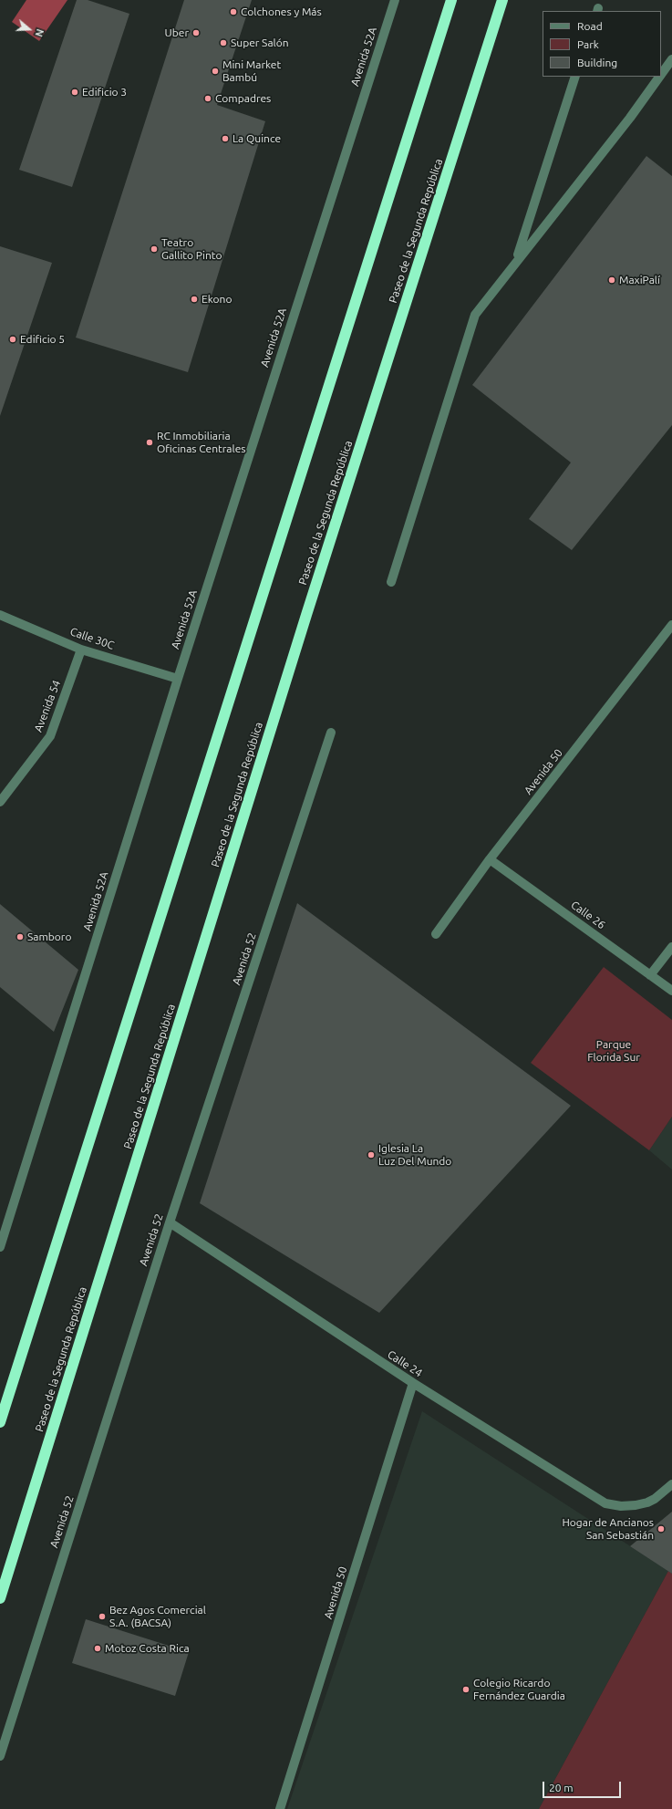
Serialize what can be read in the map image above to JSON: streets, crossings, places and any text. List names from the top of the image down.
{
  "streets": {
    "highway": ["Paseo de la Segunda República"],
    "street": [
      "Avenida 52A",
      "Calle 30C",
      "Avenida 54",
      "Avenida 50",
      "Calle 26",
      "Avenida 52",
      "Calle 24"
    ]
  },
  "crossings": [
    ["Avenida 52A", "Calle 30C"],
    ["Calle 30C", "Avenida 54"],
    ["Avenida 50", "Calle 26"],
    ["Avenida 50", "Calle 24"],
    ["Avenida 52", "Calle 24"]
  ],
  "parks": ["Parque Florida Sur"],
  "places": [
    "Colchones y Más",
    "Uber",
    "Super Salón",
    "Mini Market Bambú",
    "Edificio 3",
    "Compadres",
    "La Quince",
    "Teatro Gallito Pinto",
    "MaxiPalí",
    "Ekono",
    "Edificio 5",
    "RC Inmobiliaria Oficinas Centrales",
    "Samboro",
    "Iglesia La Luz Del Mundo",
    "Hogar de Ancianos San Sebastián",
    "Bez Agos Comercial S.A. (BACSA)",
    "Motoz Costa Rica",
    "Colegio Ricardo Fernández Guardia"
  ],
  "legend": ["Road", "Park", "Building"],
  "scale_bar": "20 m",
  "north": "right"
}
